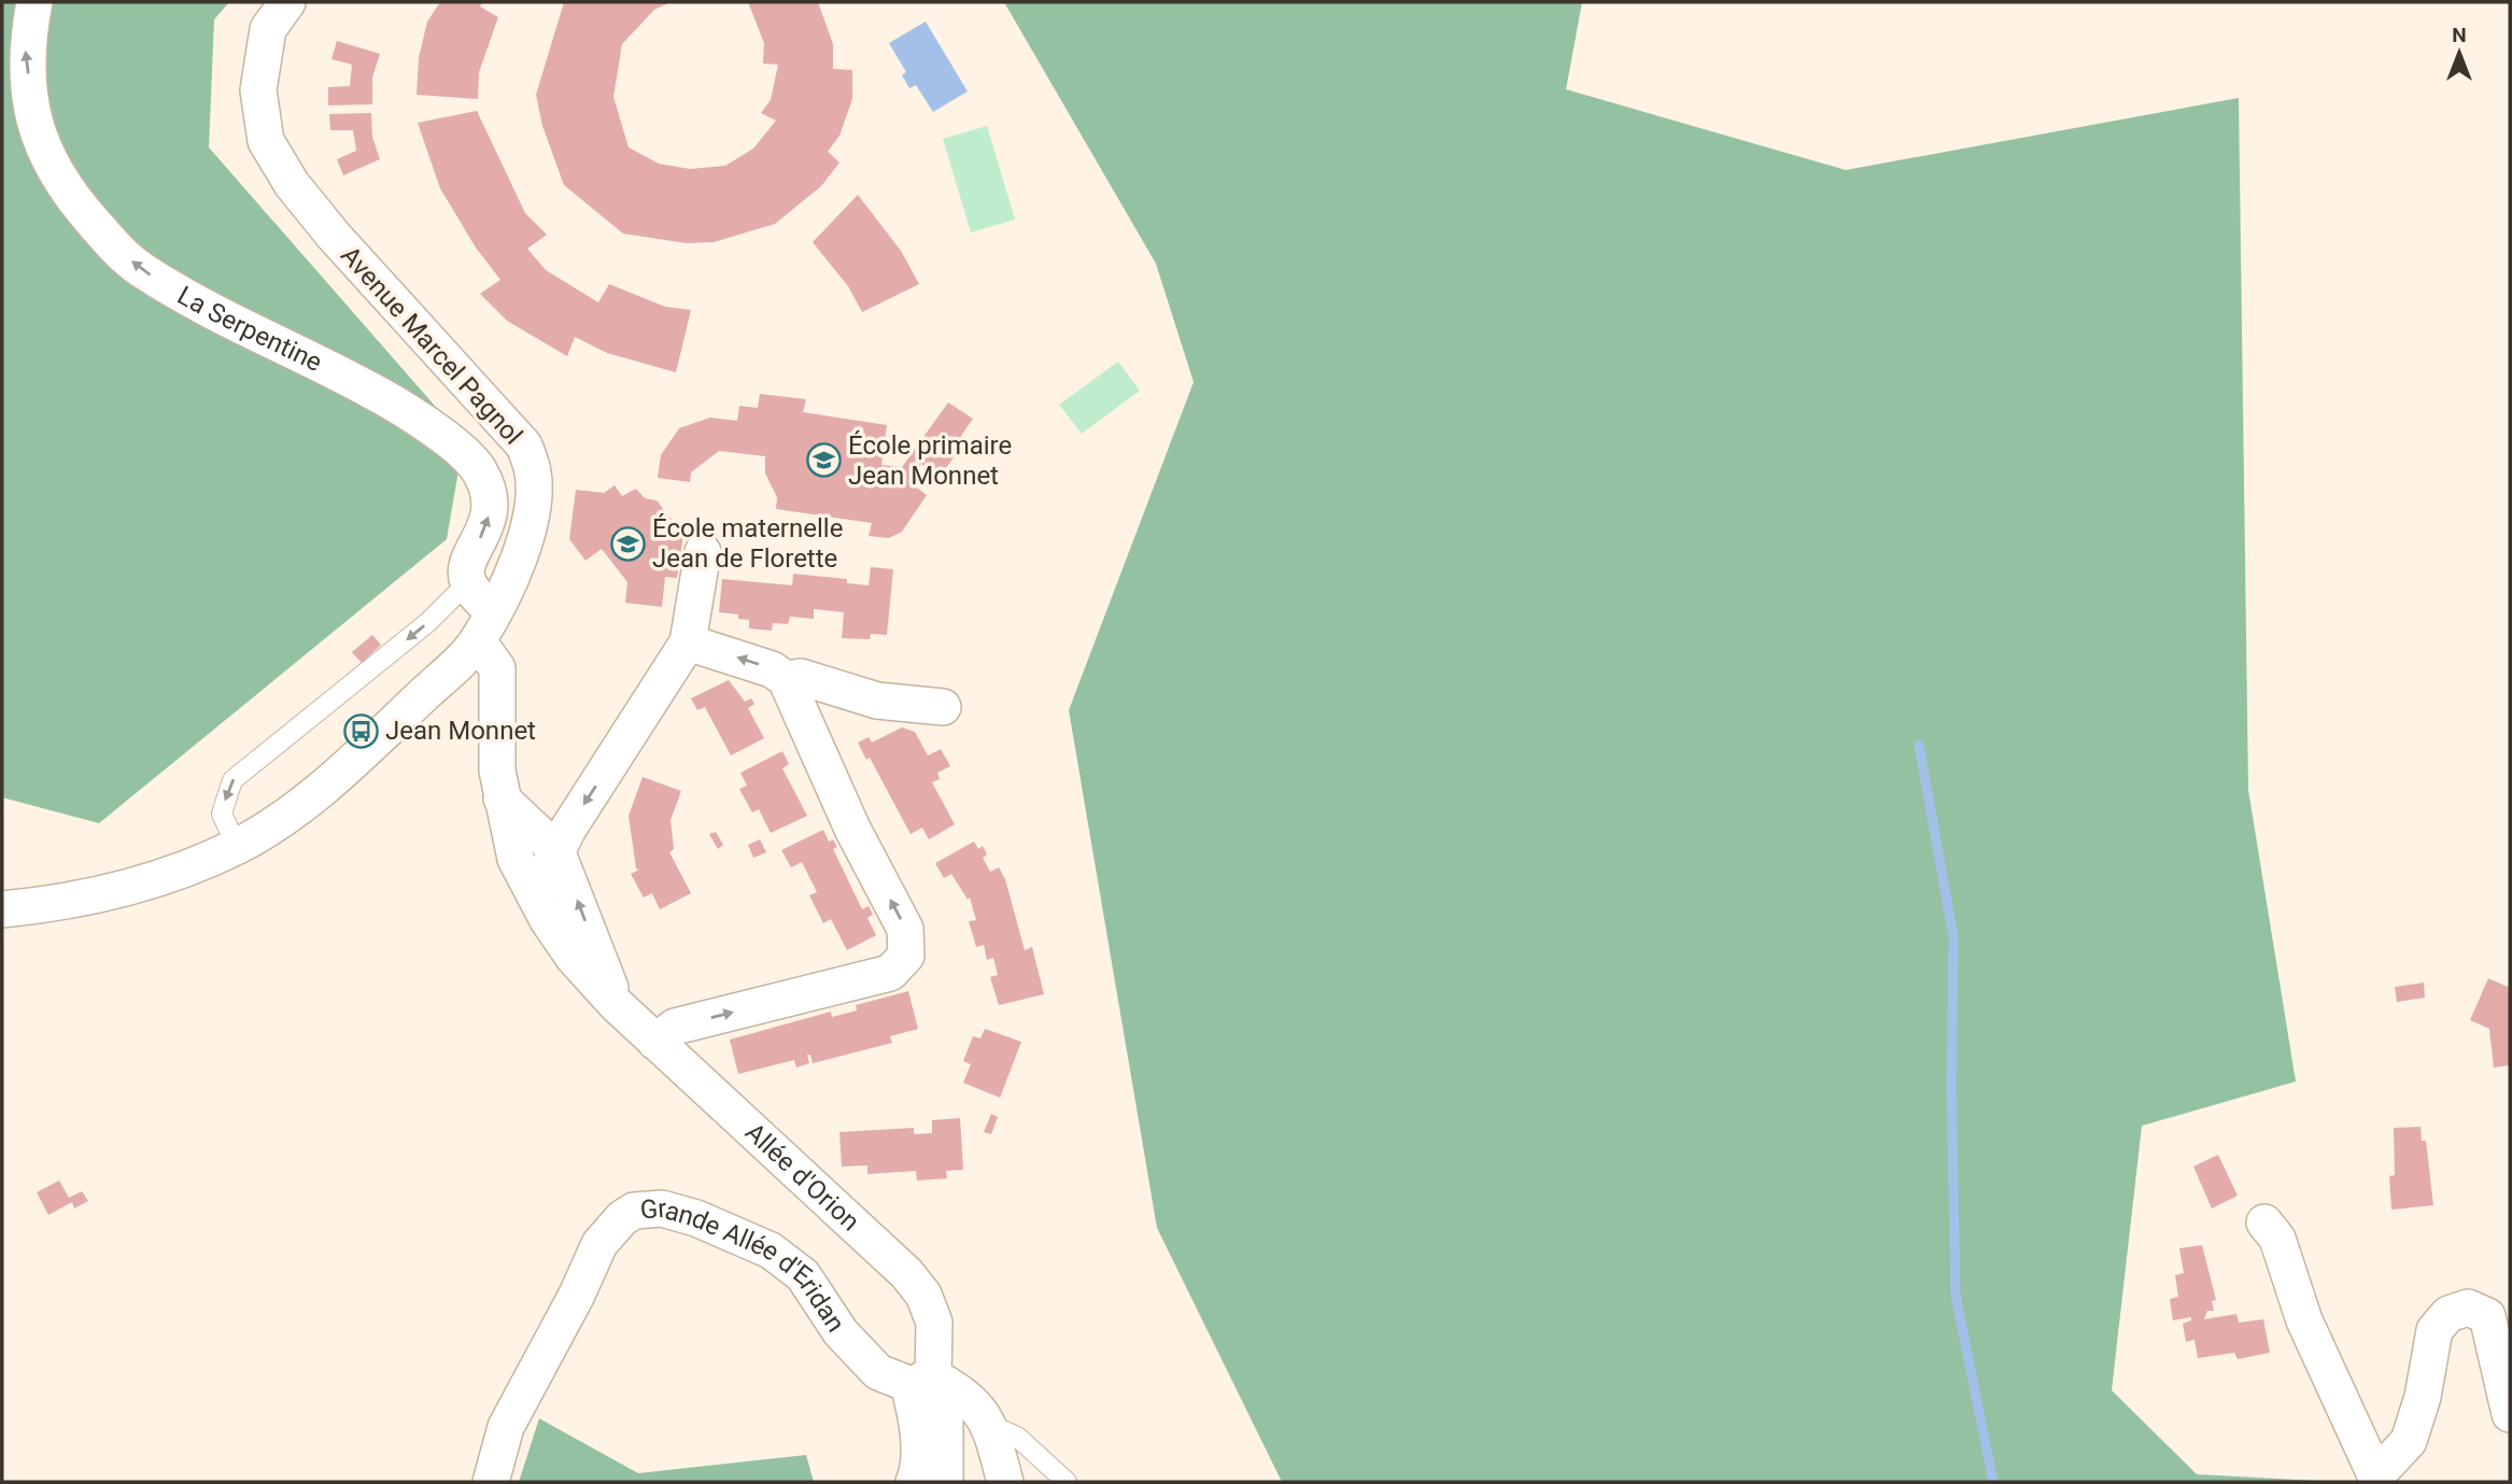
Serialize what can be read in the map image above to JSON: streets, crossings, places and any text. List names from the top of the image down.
{
  "streets": {
    "street": [
      "La Serpentine",
      "Avenue Marcel Pagnol",
      "Allée d'Orion",
      "Grande Allée d'Eridan"
    ]
  },
  "crossings": [
    ["Avenue Marcel Pagnol", "Allée d'Orion"],
    ["Allée d'Orion", "Grande Allée d'Eridan"]
  ],
  "one_way": ["La Serpentine"],
  "places": {
    "school or university": ["École primaire Jean Monnet", "École maternelle Jean de Florette"],
    "bus stop": ["Jean Monnet"]
  },
  "north": "top"
}
